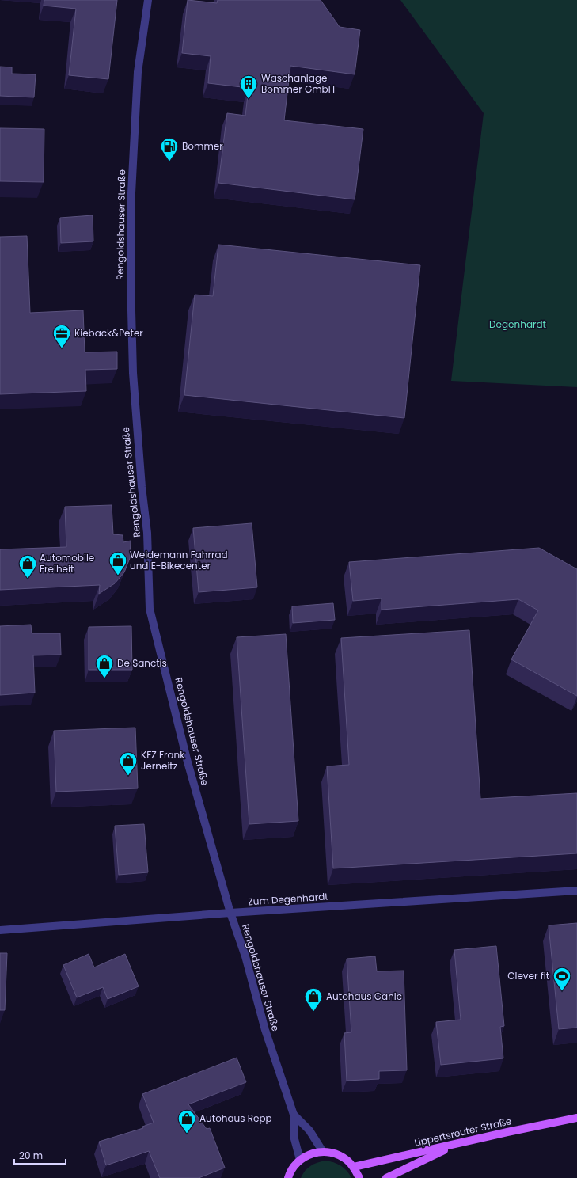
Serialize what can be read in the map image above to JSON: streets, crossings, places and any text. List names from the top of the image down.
{
  "streets": {
    "main road": ["Lippertsreuter Straße"],
    "street": ["Rengoldshauser Straße", "Zum Degenhardt"]
  },
  "crossings": [
    ["Rengoldshauser Straße", "Zum Degenhardt"]
  ],
  "parks": ["Degenhardt"],
  "places": {
    "building": ["Waschanlage Bommer GmbH"],
    "fuel station": ["Bommer"],
    "office": ["Kieback&Peter"],
    "shop": [
      "Weidemann Fahrrad und E-Bikecenter",
      "Automobile Freiheit",
      "De Sanctis",
      "KFZ Frank Jerneitz",
      "Autohaus Canic",
      "Autohaus Repp"
    ],
    "sports": ["Clever fit"]
  },
  "scale_bar": "20 m"
}
